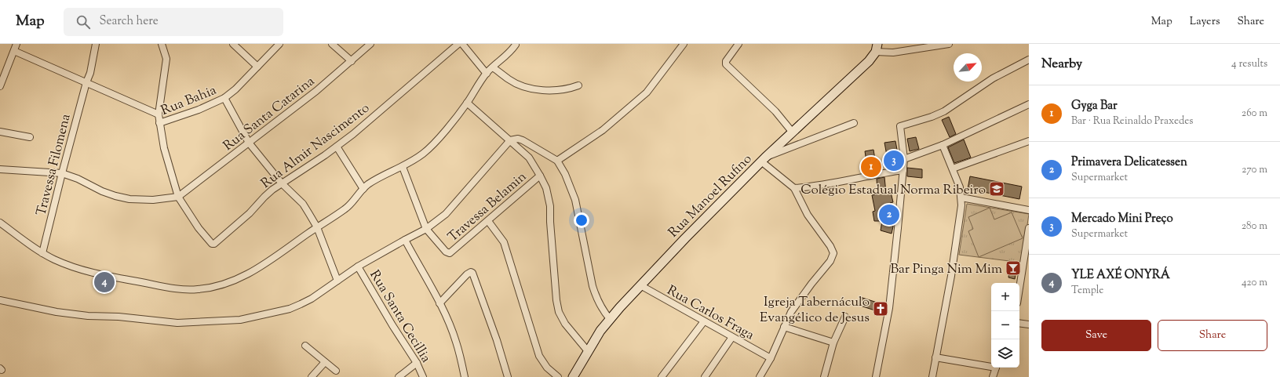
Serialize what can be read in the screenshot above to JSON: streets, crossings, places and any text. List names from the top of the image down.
{
  "streets": {
    "main road": ["Rua Manoel Rufino"],
    "street": [
      "Rua Bahia",
      "Rua Santa Catarina",
      "Rua Almir Nascimento",
      "Travessa Filomena",
      "Travessa Belamin",
      "Rua Carlos Fraga",
      "Rua Santa Cecillia"
    ]
  },
  "crossings": [
    ["Rua Santa Catarina", "Rua Almir Nascimento"],
    ["Rua Manoel Rufino", "Rua Carlos Fraga"]
  ],
  "places": {
    "school or university": ["Colégio Estadual Norma Ribeiro"],
    "bar": ["Bar Pinga Nim Mim"],
    "church": ["Igreja Tabernáculo Evangélico de Jesus"]
  },
  "north": "top right",
  "page": {
    "header": "Map",
    "search": "Search here",
    "nav": ["Map", "Layers", "Share"],
    "heading": ["Nearby", "4 results"],
    "list": [
      {
        "mark": "1",
        "name": "Gyga Bar",
        "note": "Bar · Rua Reinaldo Praxedes",
        "value": "260 m"
      },
      {
        "mark": "2",
        "name": "Primavera Delicatessen",
        "note": "Supermarket",
        "value": "270 m"
      },
      {
        "mark": "3",
        "name": "Mercado Mini Preço",
        "note": "Supermarket",
        "value": "280 m"
      },
      {
        "mark": "4",
        "name": "YLE AXÉ ONYRÁ",
        "note": "Temple",
        "value": "420 m"
      }
    ],
    "pins": [
      "3",
      "1",
      "2",
      "4"
    ],
    "map_buttons": ["+", "−"],
    "buttons": ["Save", "Share"]
  }
}
